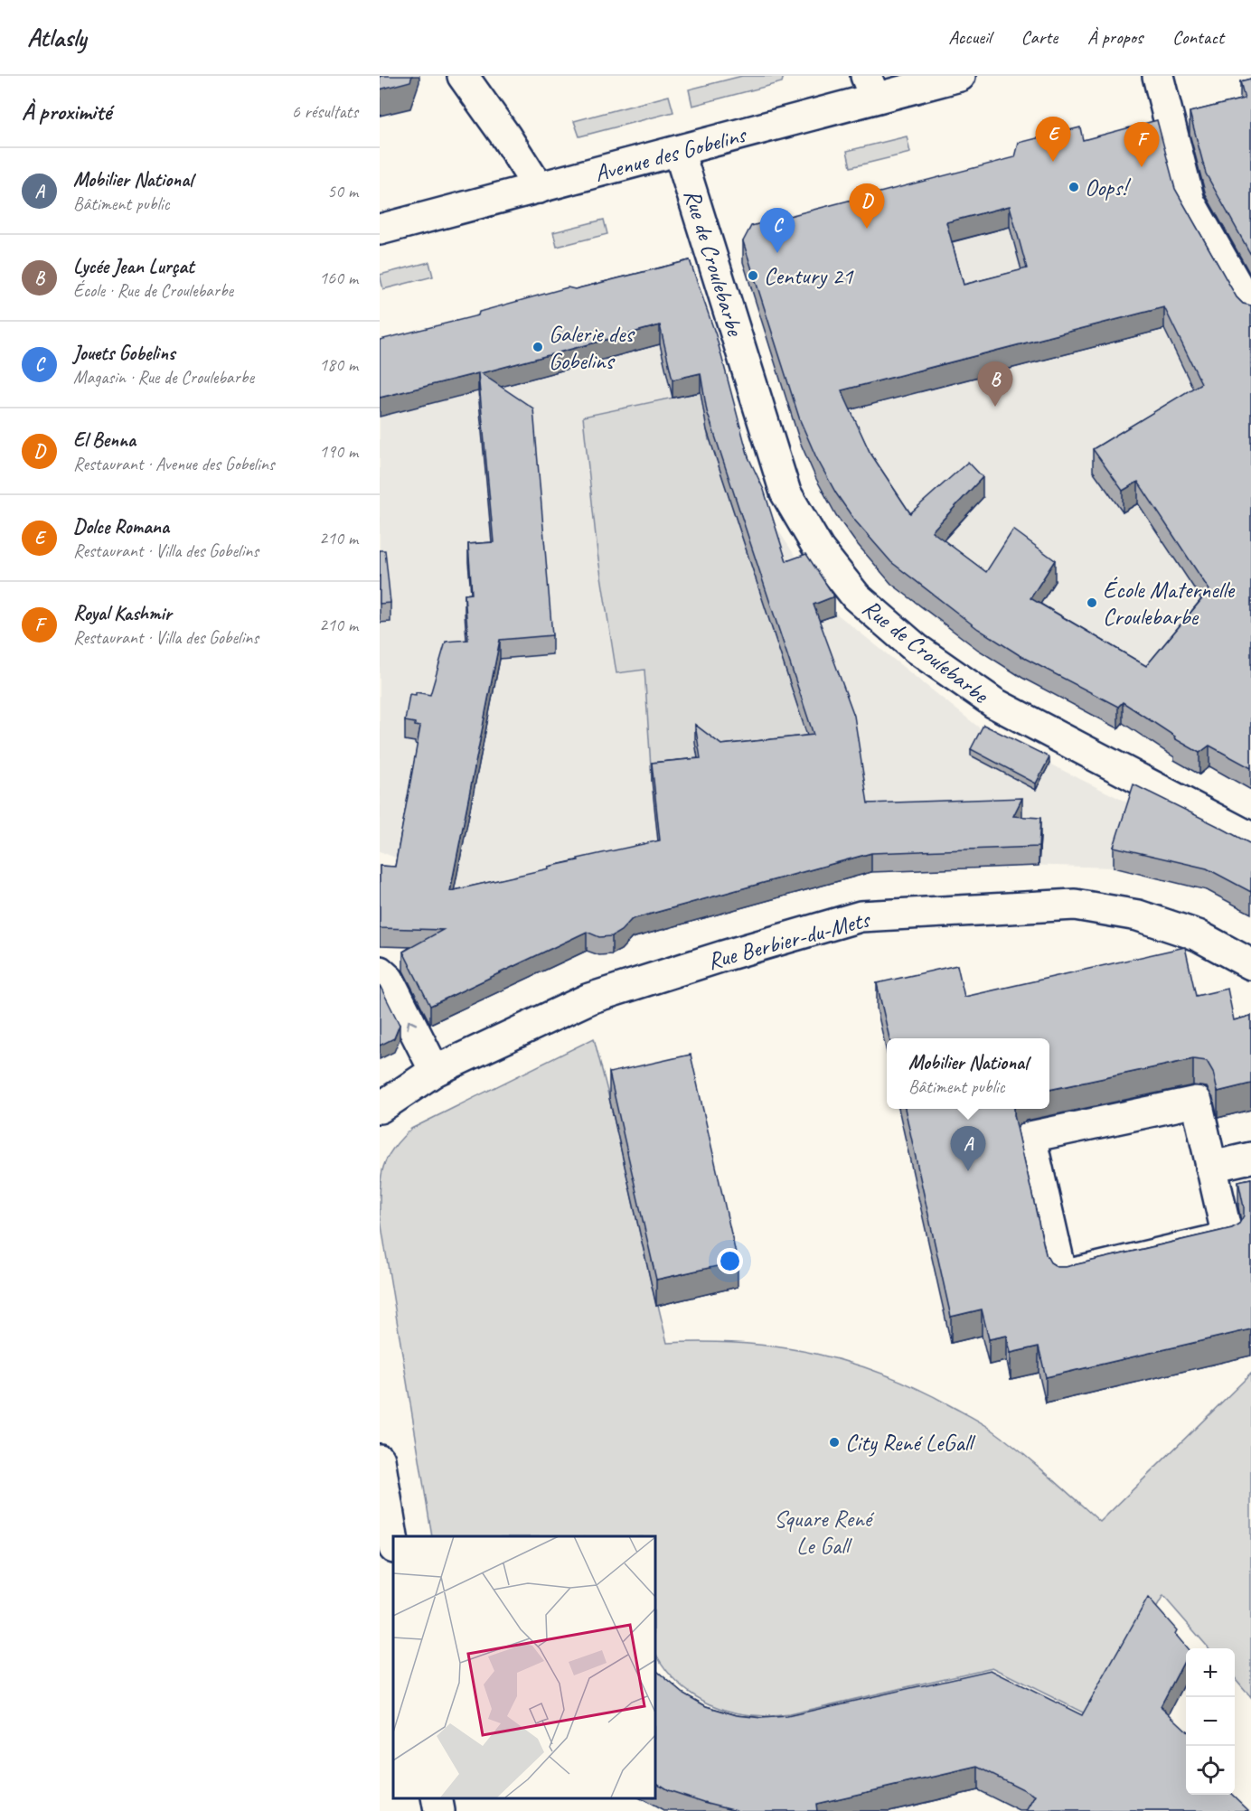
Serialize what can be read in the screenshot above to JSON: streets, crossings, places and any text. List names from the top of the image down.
{
  "streets": {
    "street": ["Avenue des Gobelins", "Rue de Croulebarbe", "Rue Berbier-du-Mets"]
  },
  "crossings": [
    ["Avenue des Gobelins", "Rue de Croulebarbe"]
  ],
  "parks": ["Square René Le Gall"],
  "places": [
    "Oops!",
    "Century 21",
    "Galerie des Gobelins",
    "École Maternelle Croulebarbe",
    "City René LeGall"
  ],
  "page": {
    "header": "Atlasly",
    "nav": [
      "Accueil",
      "Carte",
      "À propos",
      "Contact"
    ],
    "heading": ["À proximité", "6 résultats"],
    "pins": [
      "E",
      "F",
      "D",
      "C",
      "B",
      "A"
    ],
    "list": [
      {
        "mark": "A",
        "name": "Mobilier National",
        "note": "Bâtiment public",
        "value": "50 m"
      },
      {
        "mark": "B",
        "name": "Lycée Jean Lurçat",
        "note": "École · Rue de Croulebarbe",
        "value": "160 m"
      },
      {
        "mark": "C",
        "name": "Jouets Gobelins",
        "note": "Magasin · Rue de Croulebarbe",
        "value": "180 m"
      },
      {
        "mark": "D",
        "name": "El Benna",
        "note": "Restaurant · Avenue des Gobelins",
        "value": "190 m"
      },
      {
        "mark": "E",
        "name": "Dolce Romana",
        "note": "Restaurant · Villa des Gobelins",
        "value": "210 m"
      },
      {
        "mark": "F",
        "name": "Royal Kashmir",
        "note": "Restaurant · Villa des Gobelins",
        "value": "210 m"
      }
    ],
    "popup": ["Mobilier National", "Bâtiment public"],
    "map_buttons": ["+", "−"]
  }
}
